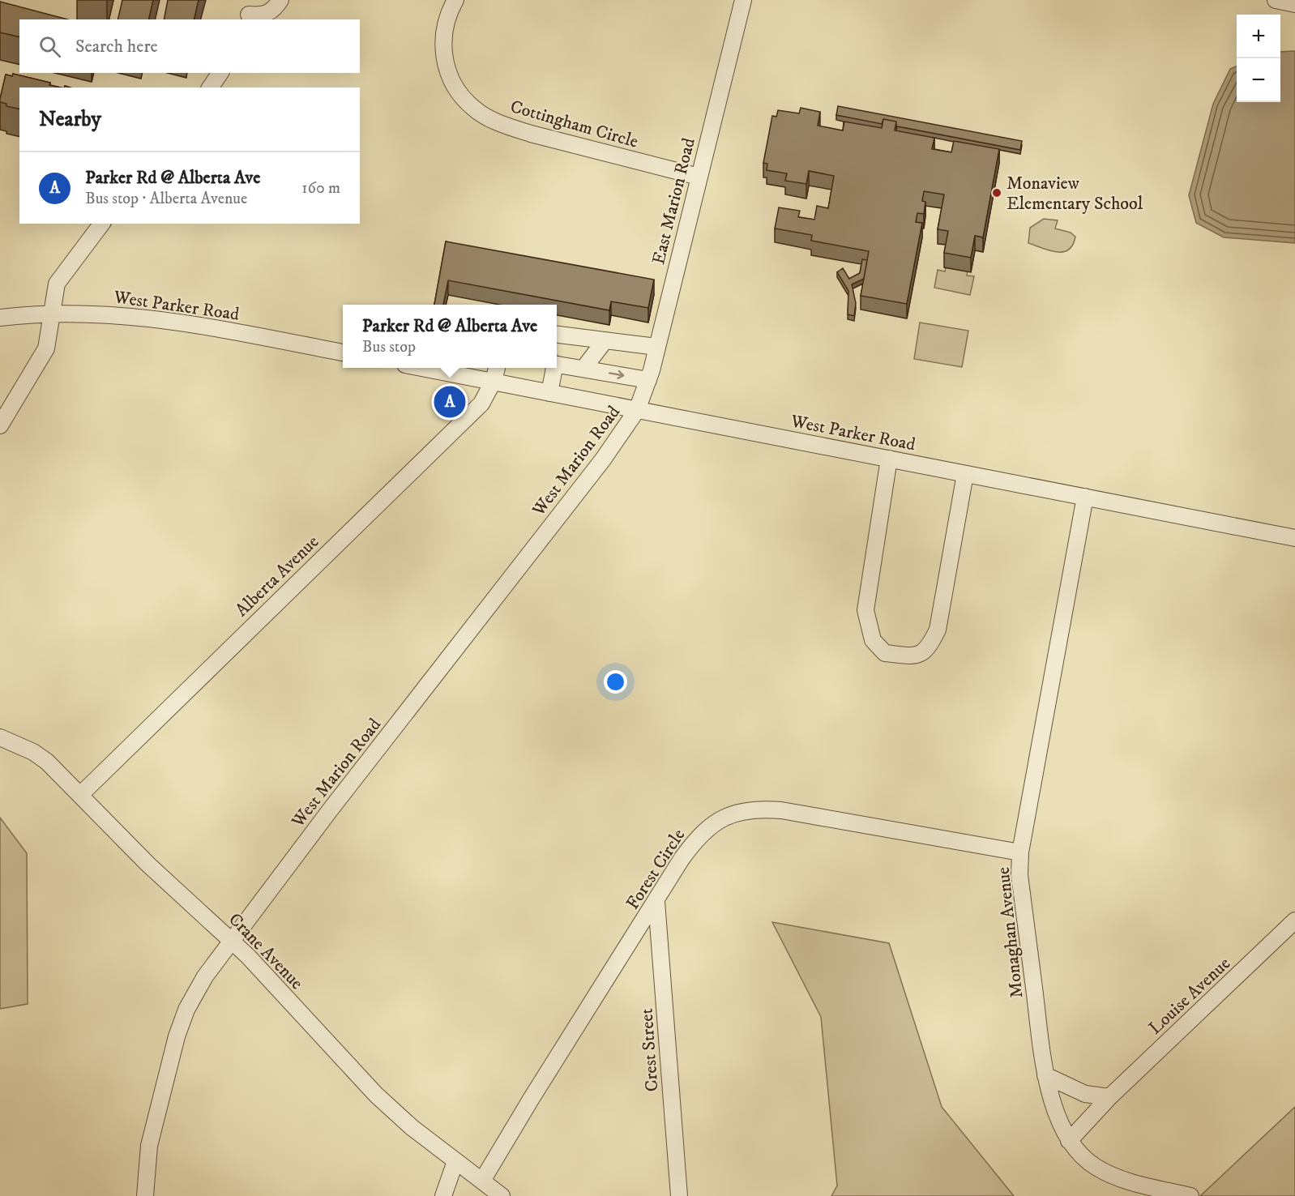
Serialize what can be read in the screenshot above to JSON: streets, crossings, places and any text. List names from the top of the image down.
{
  "streets": {
    "street": [
      "Cottingham Circle",
      "East Marion Road",
      "West Parker Road",
      "West Marion Road",
      "Alberta Avenue",
      "Forest Circle",
      "Monaghan Avenue",
      "Crane Avenue",
      "Louise Avenue",
      "Crest Street"
    ]
  },
  "crossings": [
    ["Cottingham Circle", "East Marion Road"],
    ["East Marion Road", "West Parker Road"],
    ["East Marion Road", "West Marion Road"],
    ["West Parker Road", "West Marion Road"],
    ["West Parker Road", "Alberta Avenue"],
    ["West Parker Road", "Monaghan Avenue"],
    ["West Marion Road", "Crane Avenue"],
    ["Alberta Avenue", "Crane Avenue"],
    ["Forest Circle", "Monaghan Avenue"],
    ["Forest Circle", "Crane Avenue"],
    ["Forest Circle", "Crest Street"],
    ["Monaghan Avenue", "Louise Avenue"]
  ],
  "places": ["Monaview Elementary School"],
  "page": {
    "map_buttons": ["+", "−"],
    "search": "Search here",
    "heading": "Nearby",
    "list": [
      {
        "mark": "A",
        "name": "Parker Rd @ Alberta Ave",
        "note": "Bus stop · Alberta Avenue",
        "value": "160 m"
      }
    ],
    "popup": ["Parker Rd @ Alberta Ave", "Bus stop"],
    "pins": "A"
  }
}
